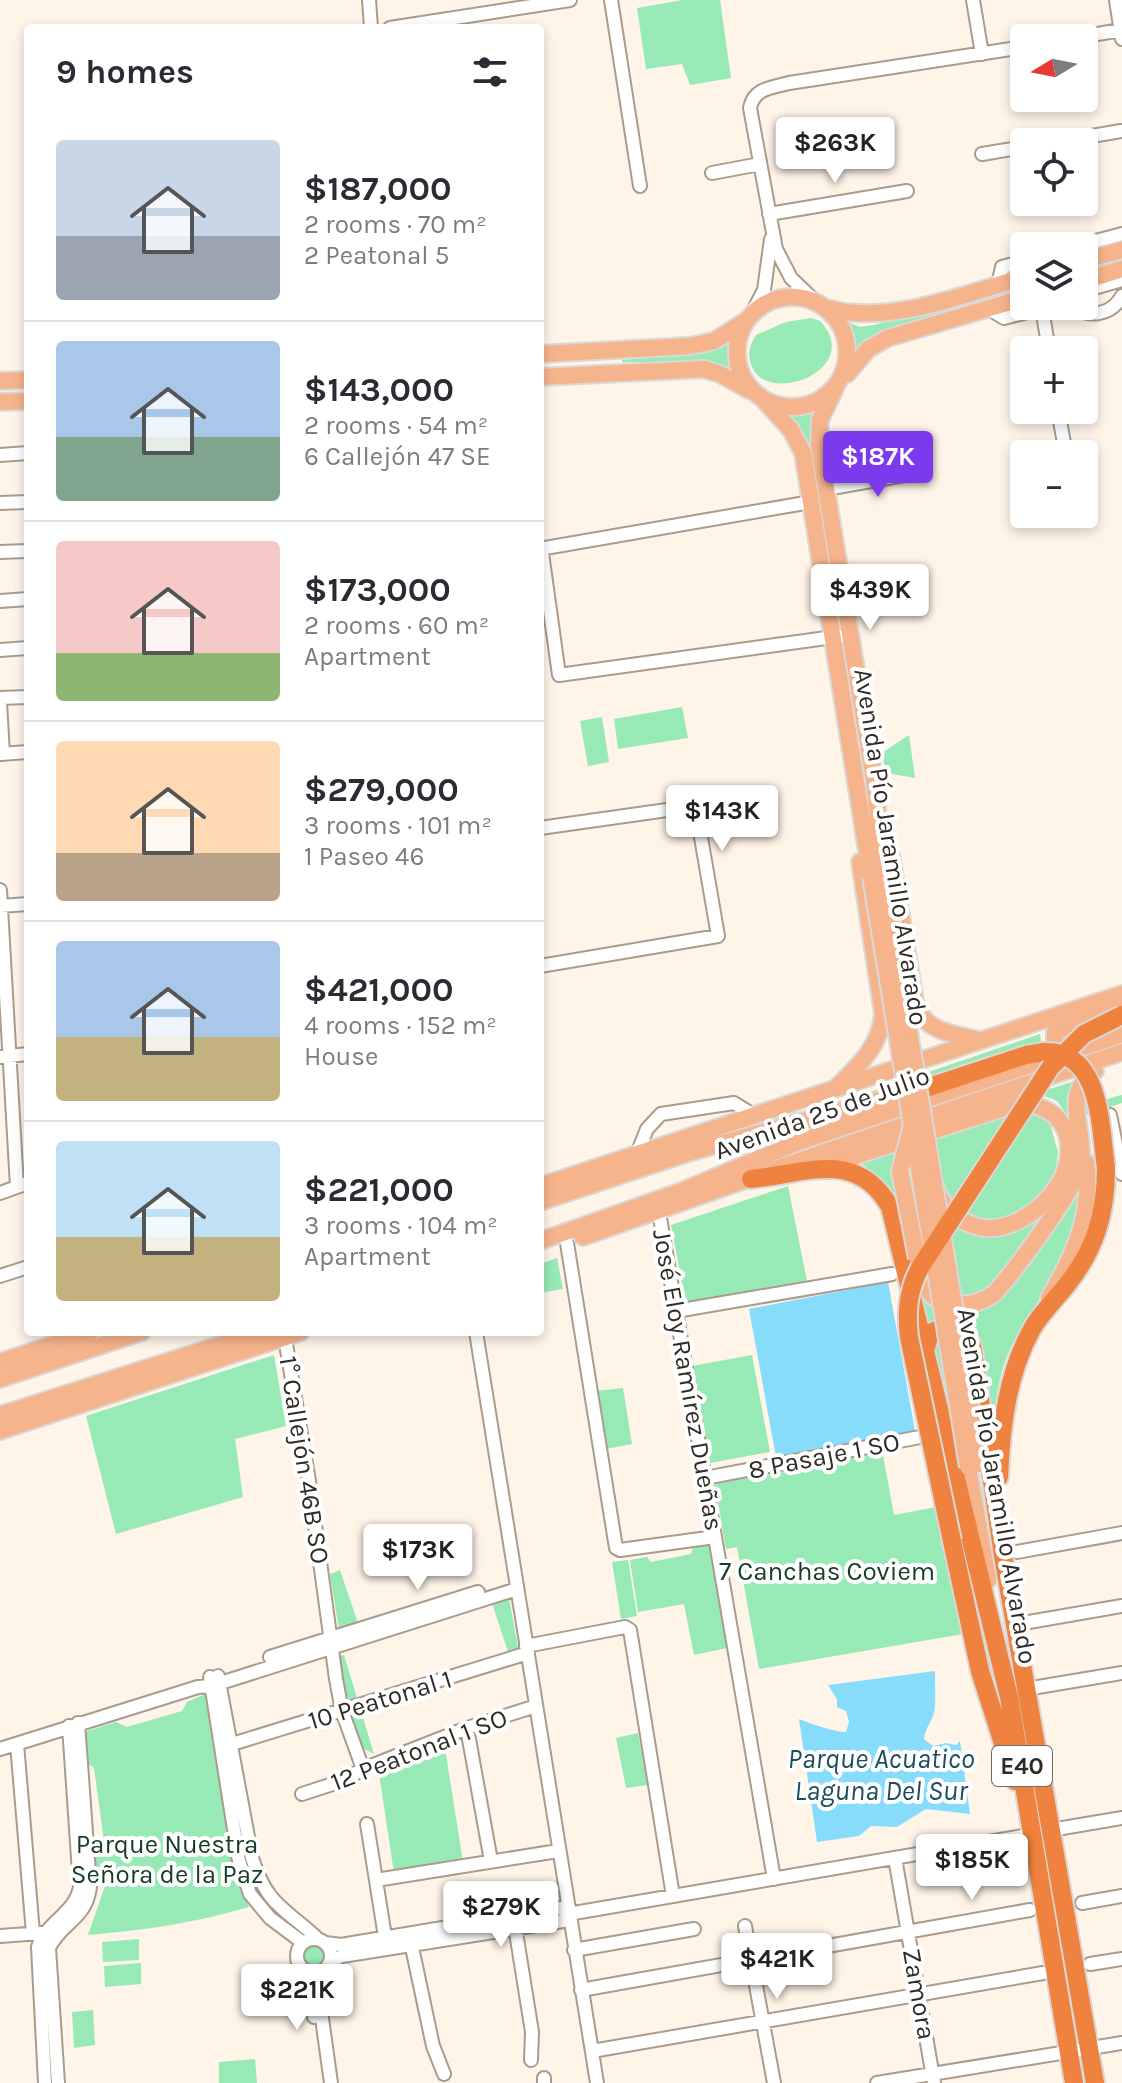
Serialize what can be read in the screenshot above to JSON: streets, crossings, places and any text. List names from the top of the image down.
{
  "streets": {
    "highway": ["E40"],
    "main road": ["Avenida Pío Jaramillo Alvarado", "Avenida 25 de Julio"],
    "street": [
      "José Eloy Ramírez Dueñas",
      "8 Pasaje 1 SO",
      "1° Callejón 46B SO",
      "10 Peatonal 1",
      "12 Peatonal 1 SO",
      "Zamora"
    ]
  },
  "crossings": [
    ["Avenida Pío Jaramillo Alvarado", "E40"],
    ["Avenida 25 de Julio", "José Eloy Ramírez Dueñas"],
    ["José Eloy Ramírez Dueñas", "8 Pasaje 1 SO"],
    ["1° Callejón 46B SO", "10 Peatonal 1"],
    ["1° Callejón 46B SO", "12 Peatonal 1 SO"]
  ],
  "water": ["Parque Acuatico Laguna Del Sur"],
  "parks": ["7 Canchas Coviem", "Parque Nuestra Señora de la Paz"],
  "north": "left",
  "page": {
    "map_buttons": ["+", "−"],
    "heading": "9 homes",
    "price": [
      "$263K",
      "$187K",
      "$439K",
      "$143K",
      "$173K",
      "$185K",
      "$279K",
      "$421K",
      "$221K"
    ],
    "list": [
      {
        "name": "$187,000",
        "note": "2 rooms · 70 m² · 2 Peatonal 5"
      },
      {
        "name": "$143,000",
        "note": "2 rooms · 54 m² · 6 Callejón 47 SE"
      },
      {
        "name": "$173,000",
        "note": "2 rooms · 60 m² · Apartment"
      },
      {
        "name": "$279,000",
        "note": "3 rooms · 101 m² · 1 Paseo 46"
      },
      {
        "name": "$421,000",
        "note": "4 rooms · 152 m² · House"
      },
      {
        "name": "$221,000",
        "note": "3 rooms · 104 m² · Apartment"
      }
    ]
  }
}
